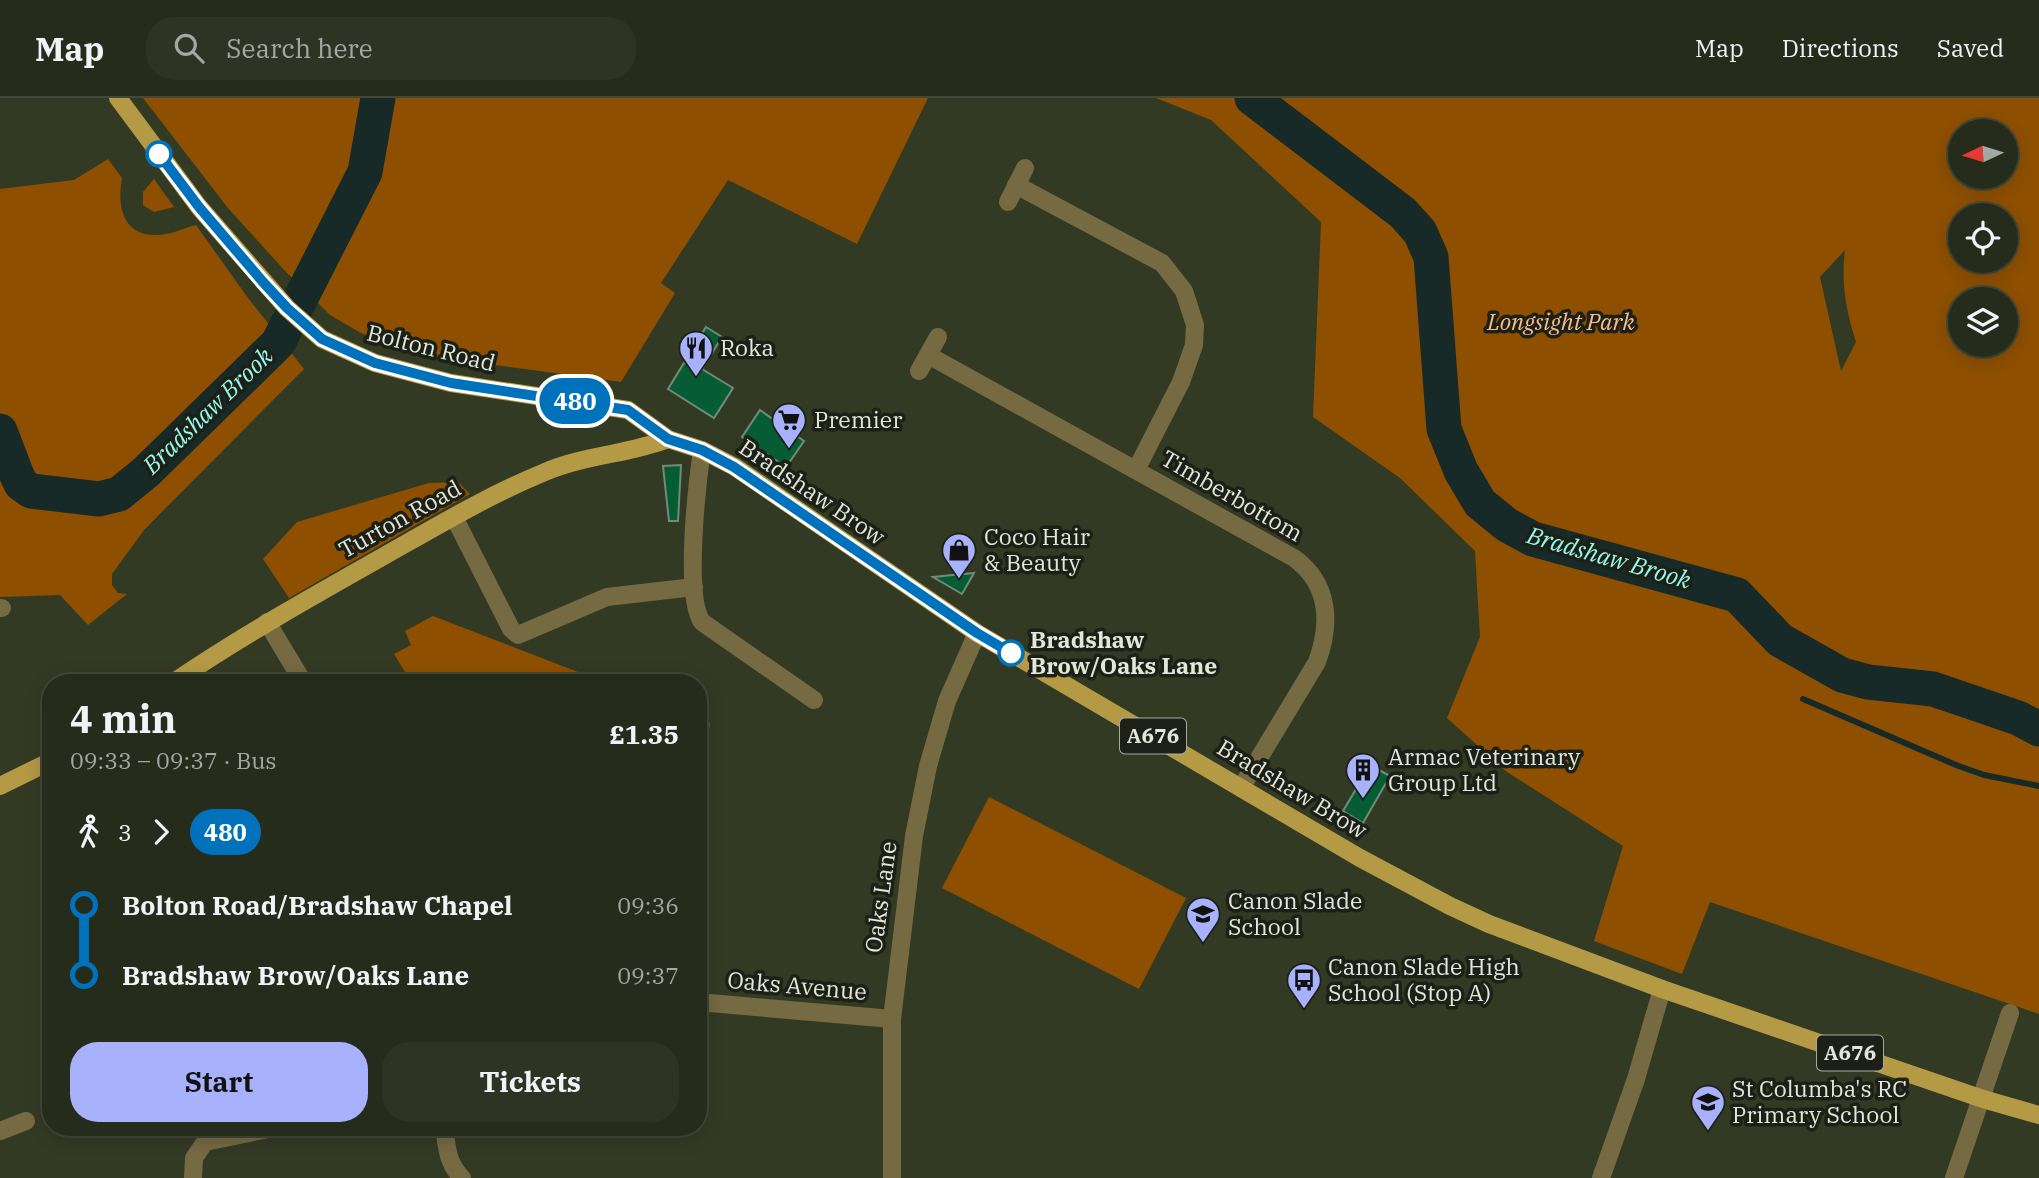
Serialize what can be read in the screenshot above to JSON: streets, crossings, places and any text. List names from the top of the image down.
{
  "streets": {
    "main road": [
      "Bolton Road",
      "Bradshaw Brow",
      "Turton Road",
      "A676"
    ],
    "street": ["Timberbottom", "Oaks Lane", "Oaks Avenue"]
  },
  "crossings": [
    ["Bolton Road", "Bradshaw Brow"],
    ["Bolton Road", "Turton Road"],
    ["Bradshaw Brow", "Timberbottom"],
    ["Bradshaw Brow", "Turton Road"],
    ["Bradshaw Brow", "A676"],
    ["Bradshaw Brow", "Oaks Lane"],
    ["Oaks Lane", "Oaks Avenue"]
  ],
  "water": ["Bradshaw Brook"],
  "parks": ["Longsight Park"],
  "places": {
    "restaurant": ["Roka"],
    "supermarket": ["Premier"],
    "shop": ["Coco Hair & Beauty"],
    "other": ["Bradshaw Brow/Oaks Lane"],
    "building": ["Armac Veterinary Group Ltd"],
    "school or university": ["Canon Slade School", "St Columba's RC Primary School"],
    "bus stop": ["Canon Slade High School (Stop A)"]
  },
  "lines": ["bus line 480"],
  "north": "left",
  "page": {
    "header": "Map",
    "search": "Search here",
    "nav": ["Map", "Directions", "Saved"],
    "on_map": "480",
    "heading": ["4 min", "09:33 – 09:37 · Bus", "£1.35"],
    "legs": ["3", "480"],
    "list": [
      {
        "name": "Bolton Road/Bradshaw Chapel",
        "value": "09:36"
      },
      {
        "name": "Bradshaw Brow/Oaks Lane",
        "value": "09:37"
      }
    ],
    "buttons": ["Start", "Tickets"]
  }
}
